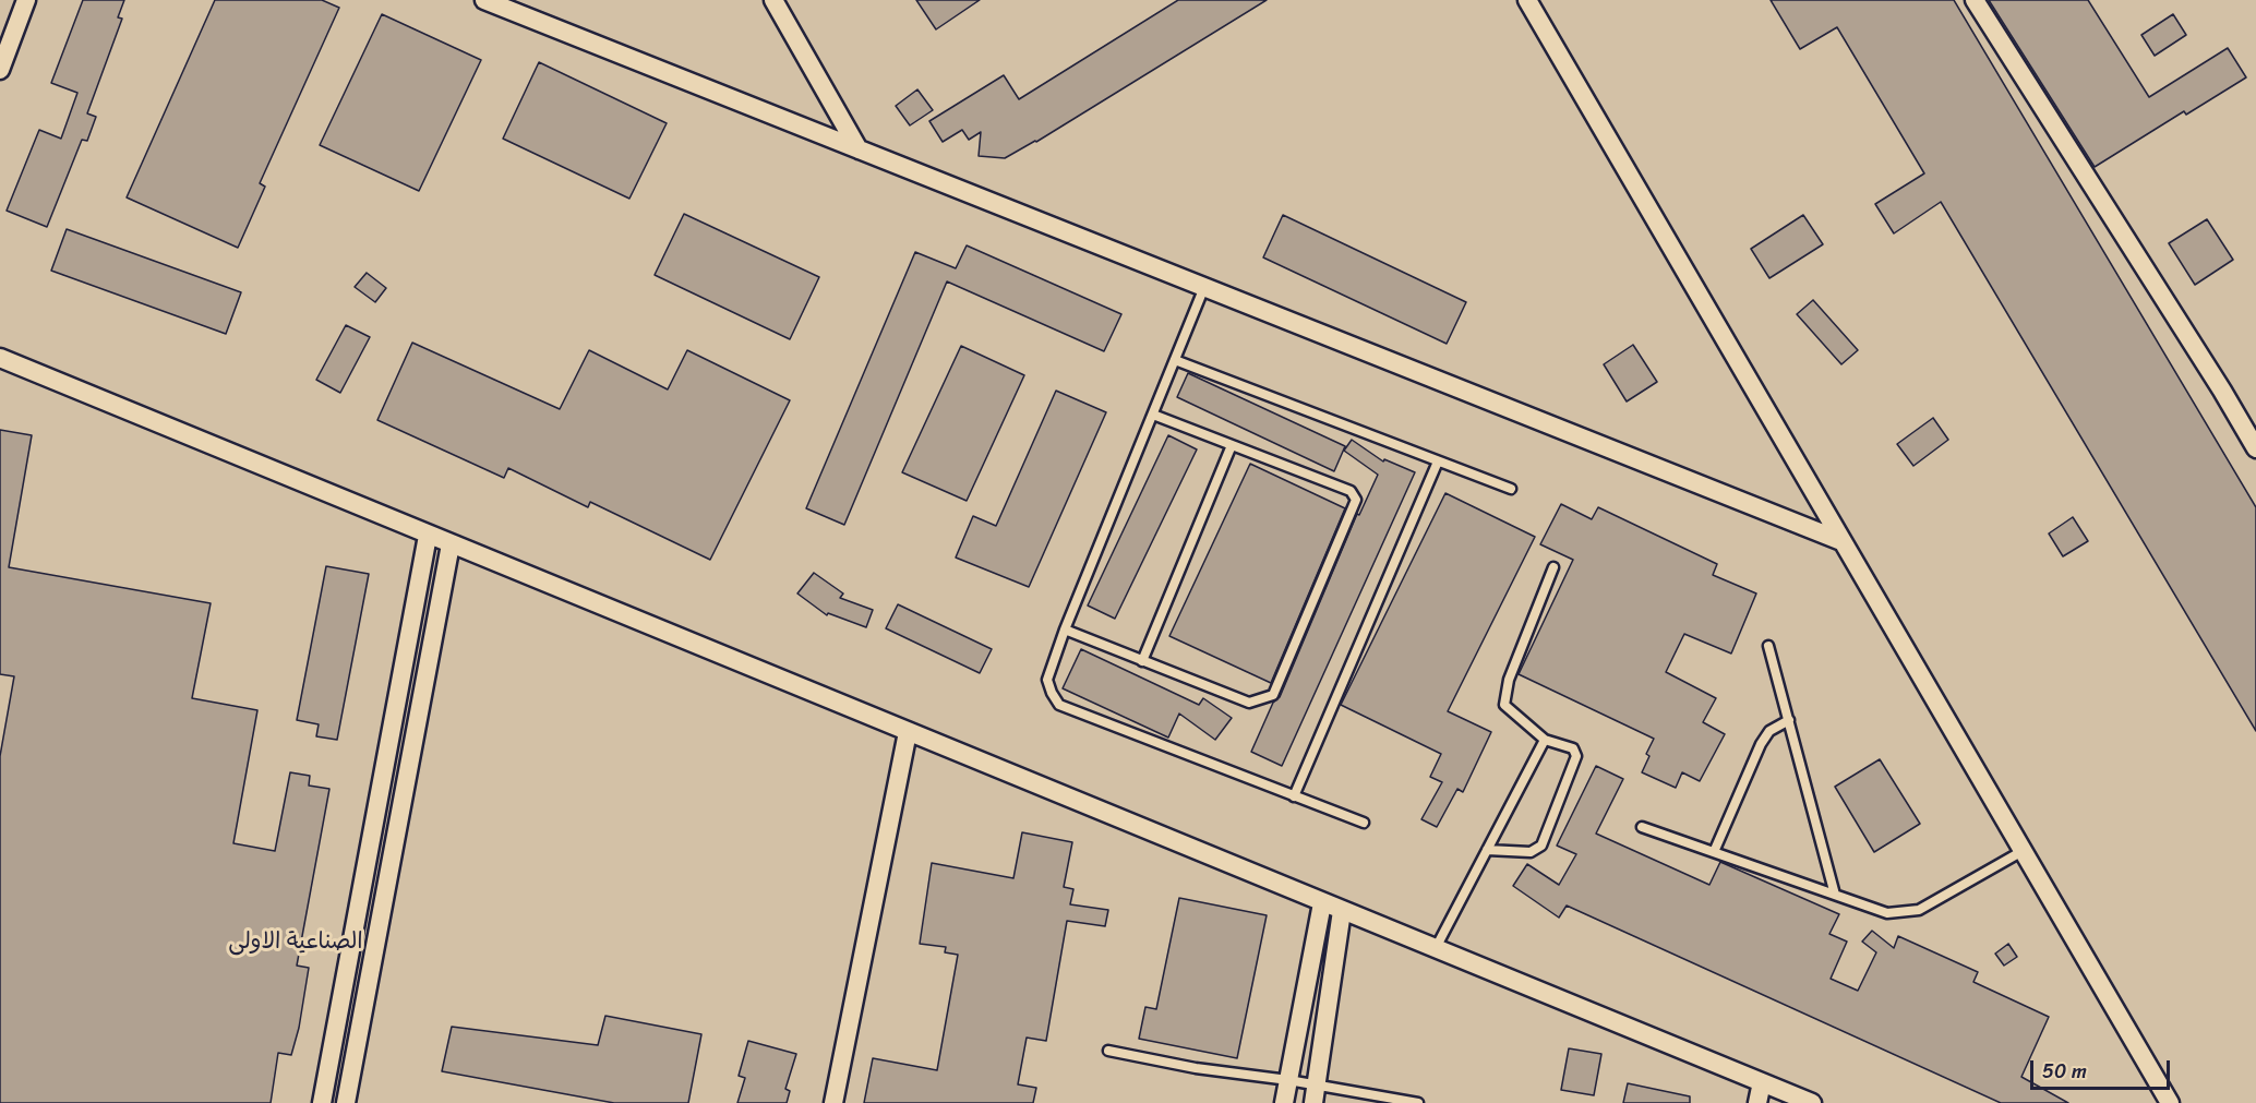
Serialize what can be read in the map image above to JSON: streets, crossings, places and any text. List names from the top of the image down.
{
  "districts": ["الصناعية الاولى"],
  "scale_bar": "50 m"
}
